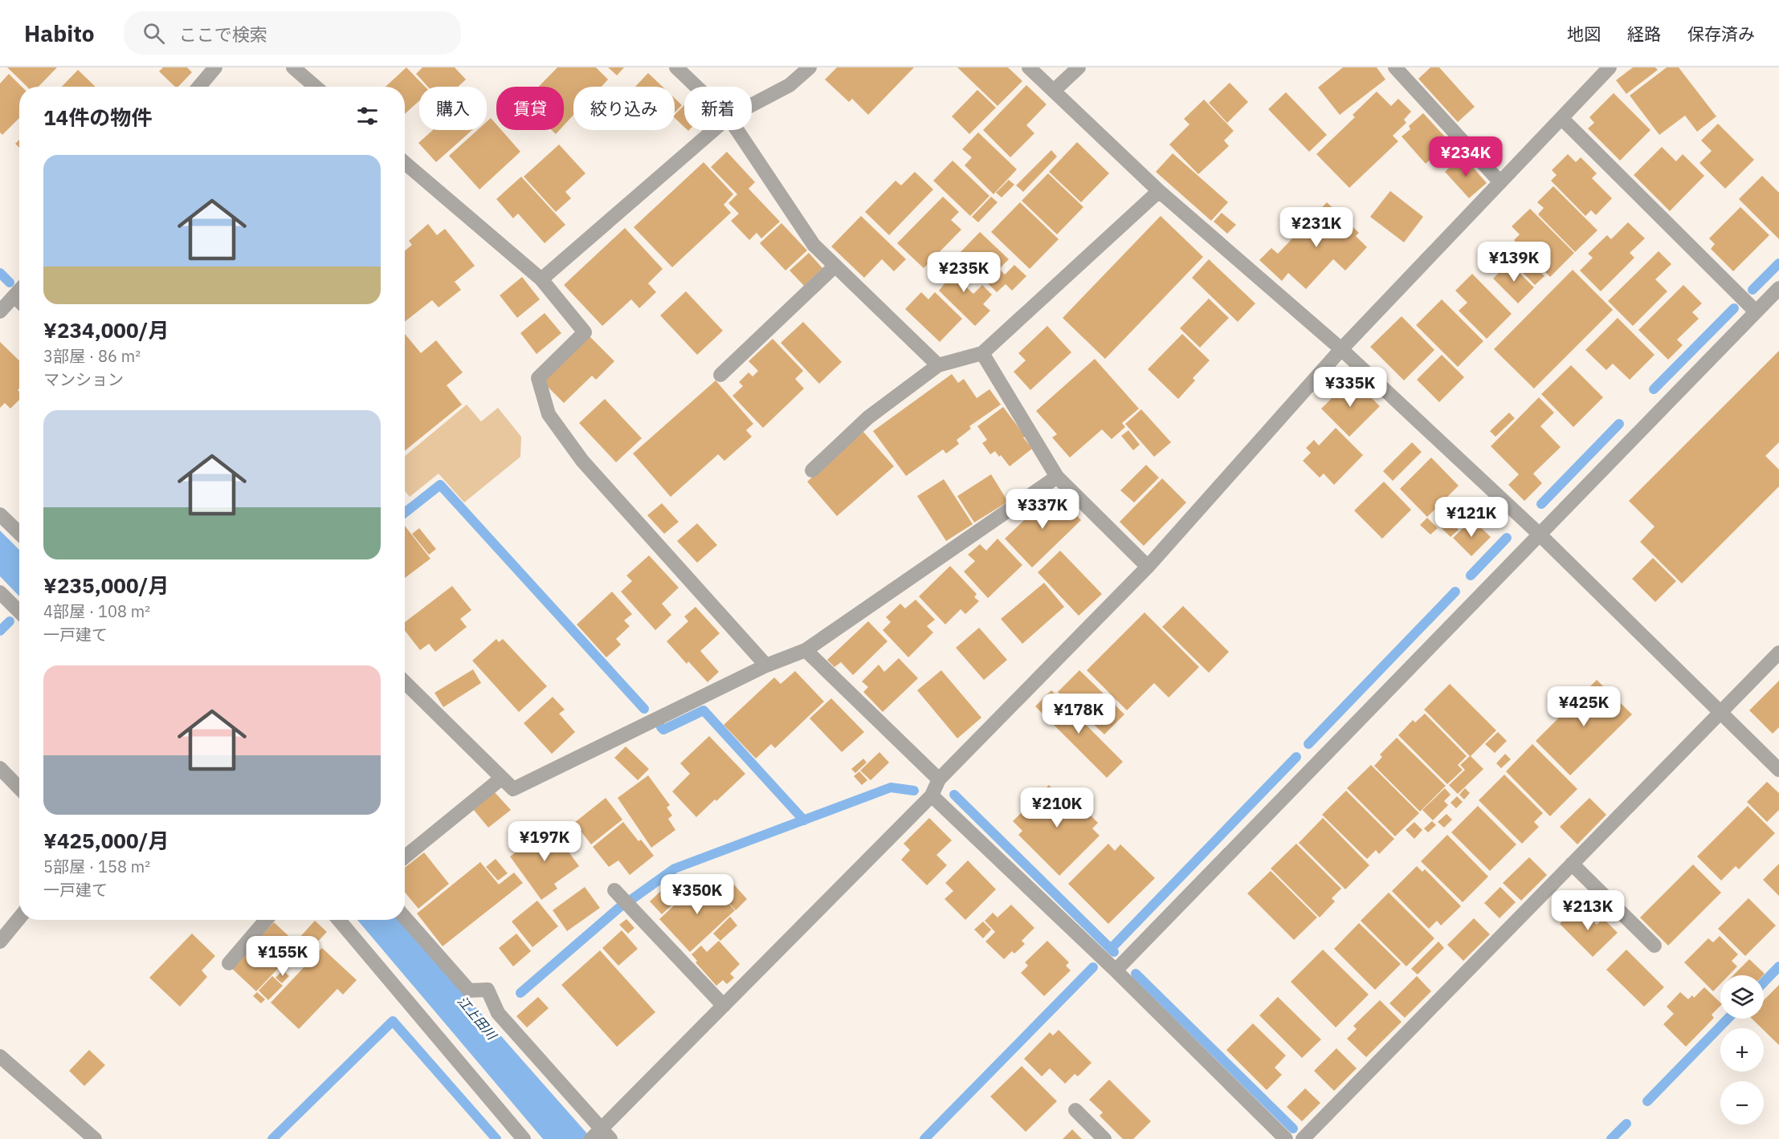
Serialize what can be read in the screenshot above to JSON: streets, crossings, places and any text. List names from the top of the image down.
{
  "water": ["江上田川"],
  "page": {
    "header": "Habito",
    "search": "ここで検索",
    "nav": ["地図", "経路", "保存済み"],
    "chip": [
      "購入",
      "賃貸",
      "絞り込み",
      "新着"
    ],
    "heading": "14件の物件",
    "price": [
      "¥234K",
      "¥231K",
      "¥139K",
      "¥235K",
      "¥335K",
      "¥337K",
      "¥121K",
      "¥425K",
      "¥178K",
      "¥210K",
      "¥197K",
      "¥350K",
      "¥213K",
      "¥155K"
    ],
    "list": [
      {
        "name": "¥234,000/月",
        "note": "3部屋 · 86 m² · マンション"
      },
      {
        "name": "¥235,000/月",
        "note": "4部屋 · 108 m² · 一戸建て"
      },
      {
        "name": "¥425,000/月",
        "note": "5部屋 · 158 m² · 一戸建て"
      }
    ],
    "map_buttons": ["+", "−"]
  }
}
